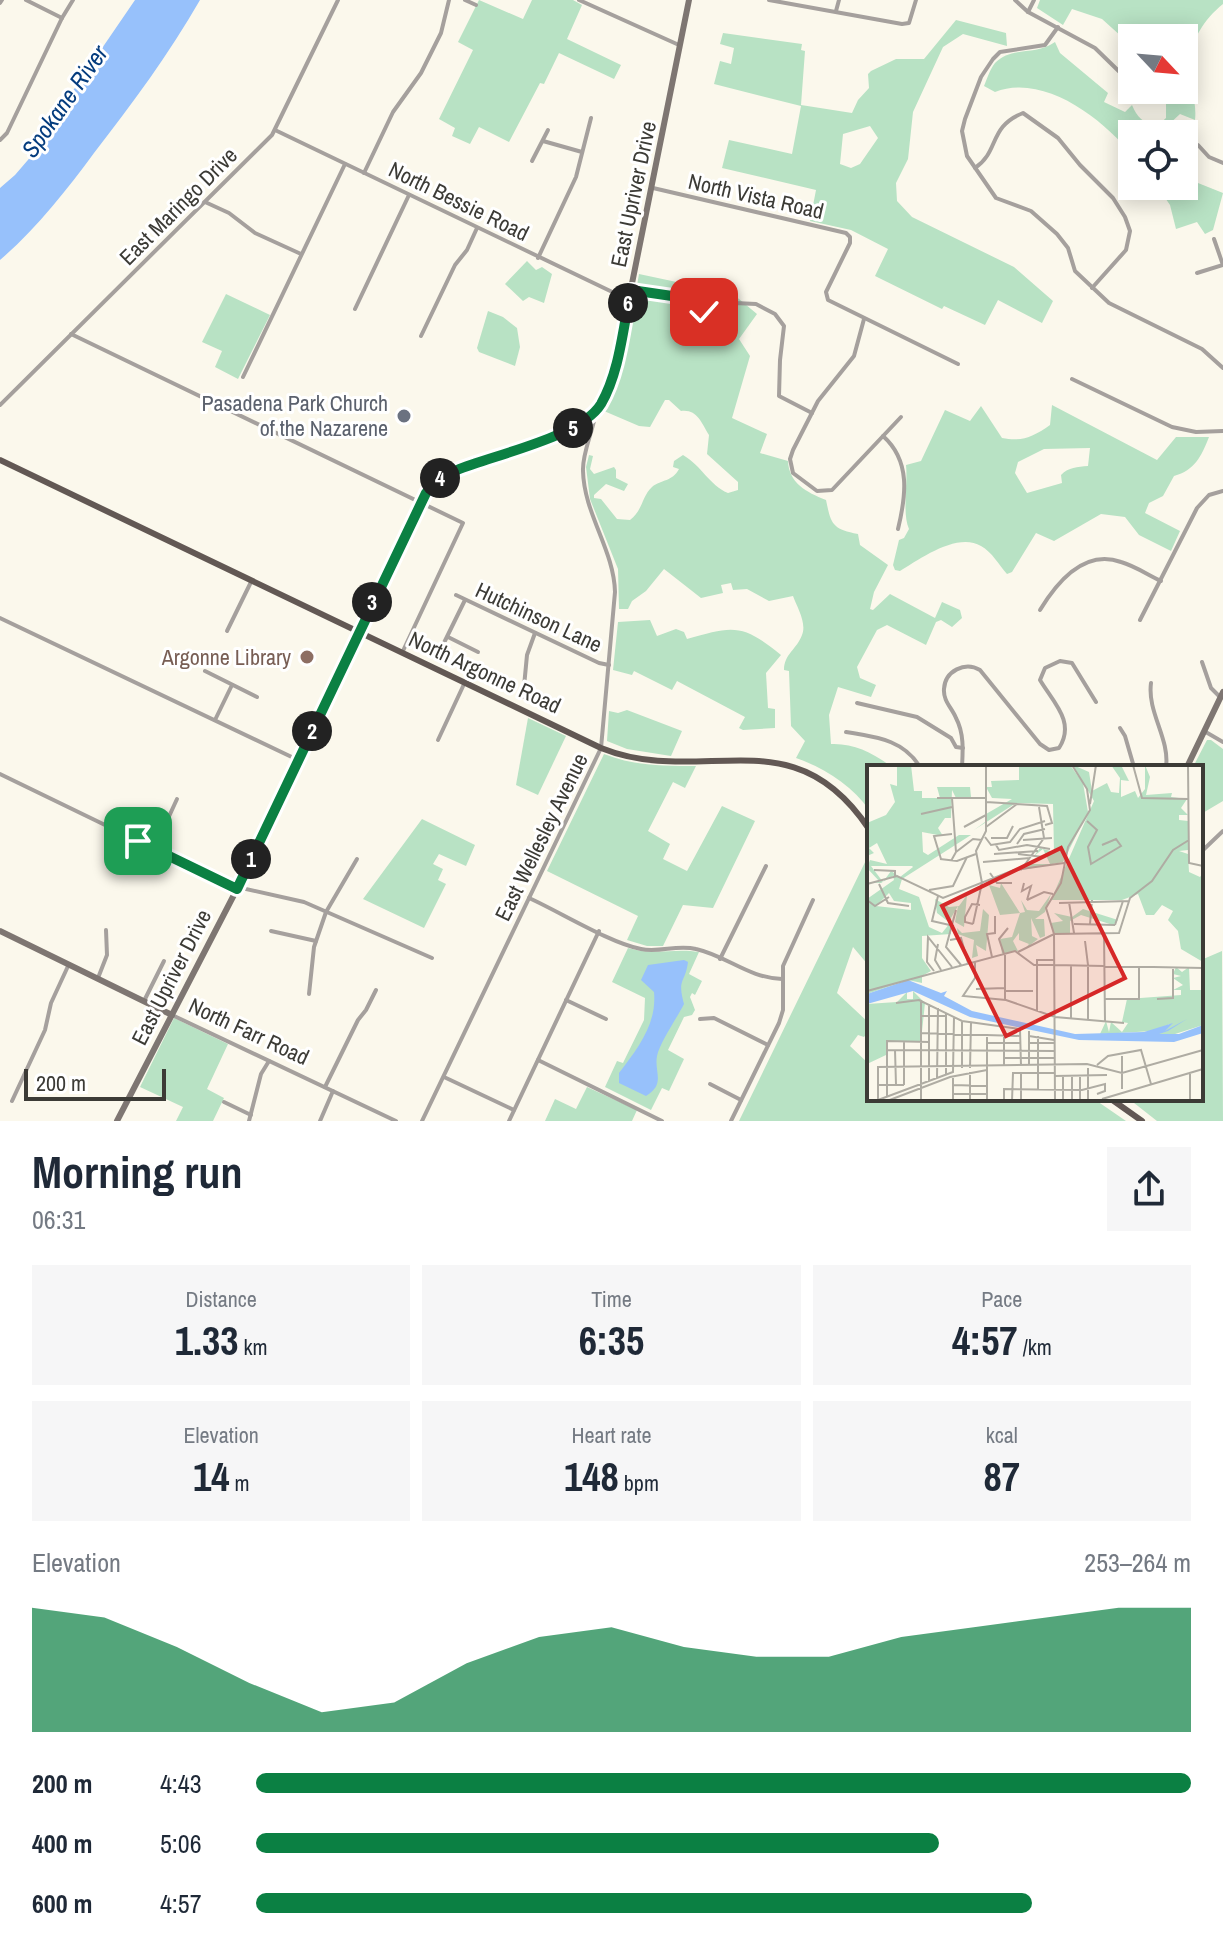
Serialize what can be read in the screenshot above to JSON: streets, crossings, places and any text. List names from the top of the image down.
{
  "streets": {
    "main road": ["North Argonne Road"],
    "street": [
      "East Upriver Drive",
      "North Vista Road",
      "North Bessie Road",
      "East Maringo Drive",
      "Hutchinson Lane",
      "East Wellesley Avenue",
      "North Farr Road"
    ]
  },
  "crossings": [
    ["East Upriver Drive", "North Vista Road"],
    ["East Upriver Drive", "North Bessie Road"],
    ["East Upriver Drive", "North Argonne Road"],
    ["East Upriver Drive", "East Wellesley Avenue"],
    ["East Upriver Drive", "North Farr Road"],
    ["North Bessie Road", "East Maringo Drive"],
    ["Hutchinson Lane", "East Wellesley Avenue"],
    ["North Argonne Road", "East Wellesley Avenue"]
  ],
  "water": ["Spokane River"],
  "places": ["Pasadena Park Church of the Nazarene", "Argonne Library"],
  "scale_bar": "200 m",
  "north": "bottom right",
  "page": {
    "pins": [
      "6",
      "5",
      "4",
      "3",
      "2",
      "1"
    ],
    "scale": "200 m",
    "heading": ["Morning run", "06:31"],
    "stats": [
      ["Distance", "1.33 km"],
      ["Time", "6:35"],
      ["Pace", "4:57 /km"],
      ["Elevation", "14 m"],
      ["Heart rate", "148 bpm"],
      ["kcal", "87"]
    ],
    "chart": ["Elevation", "253–264 m"],
    "list": [
      {
        "name": "200 m",
        "note": "4:43"
      },
      {
        "name": "400 m",
        "note": "5:06"
      },
      {
        "name": "600 m",
        "note": "4:57"
      }
    ]
  }
}
